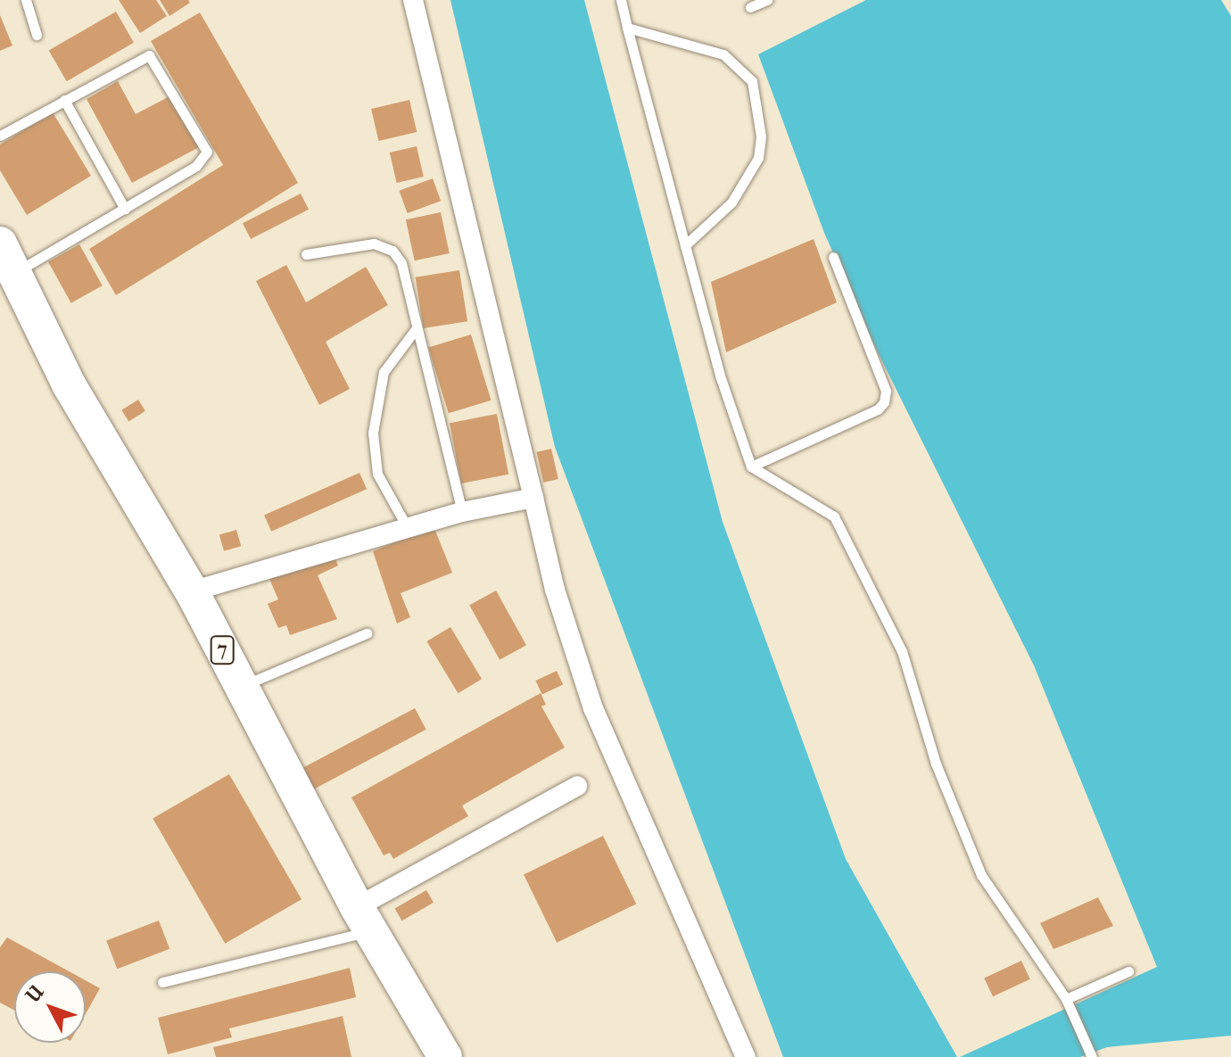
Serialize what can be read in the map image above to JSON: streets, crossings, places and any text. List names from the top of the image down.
{
  "streets": {
    "highway": ["7"]
  },
  "north": "top left"
}
